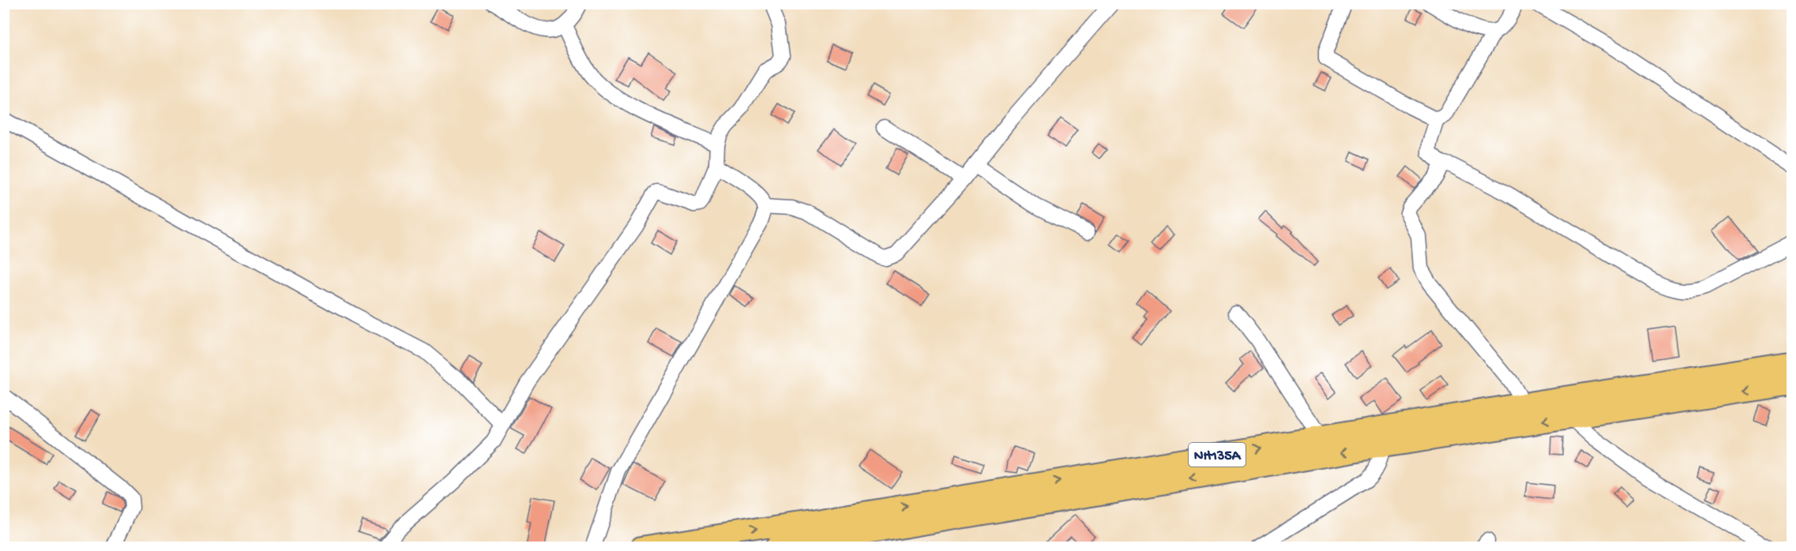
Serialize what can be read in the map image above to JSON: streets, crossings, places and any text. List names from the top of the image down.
{
  "streets": {
    "highway": ["NH135A"]
  }
}
